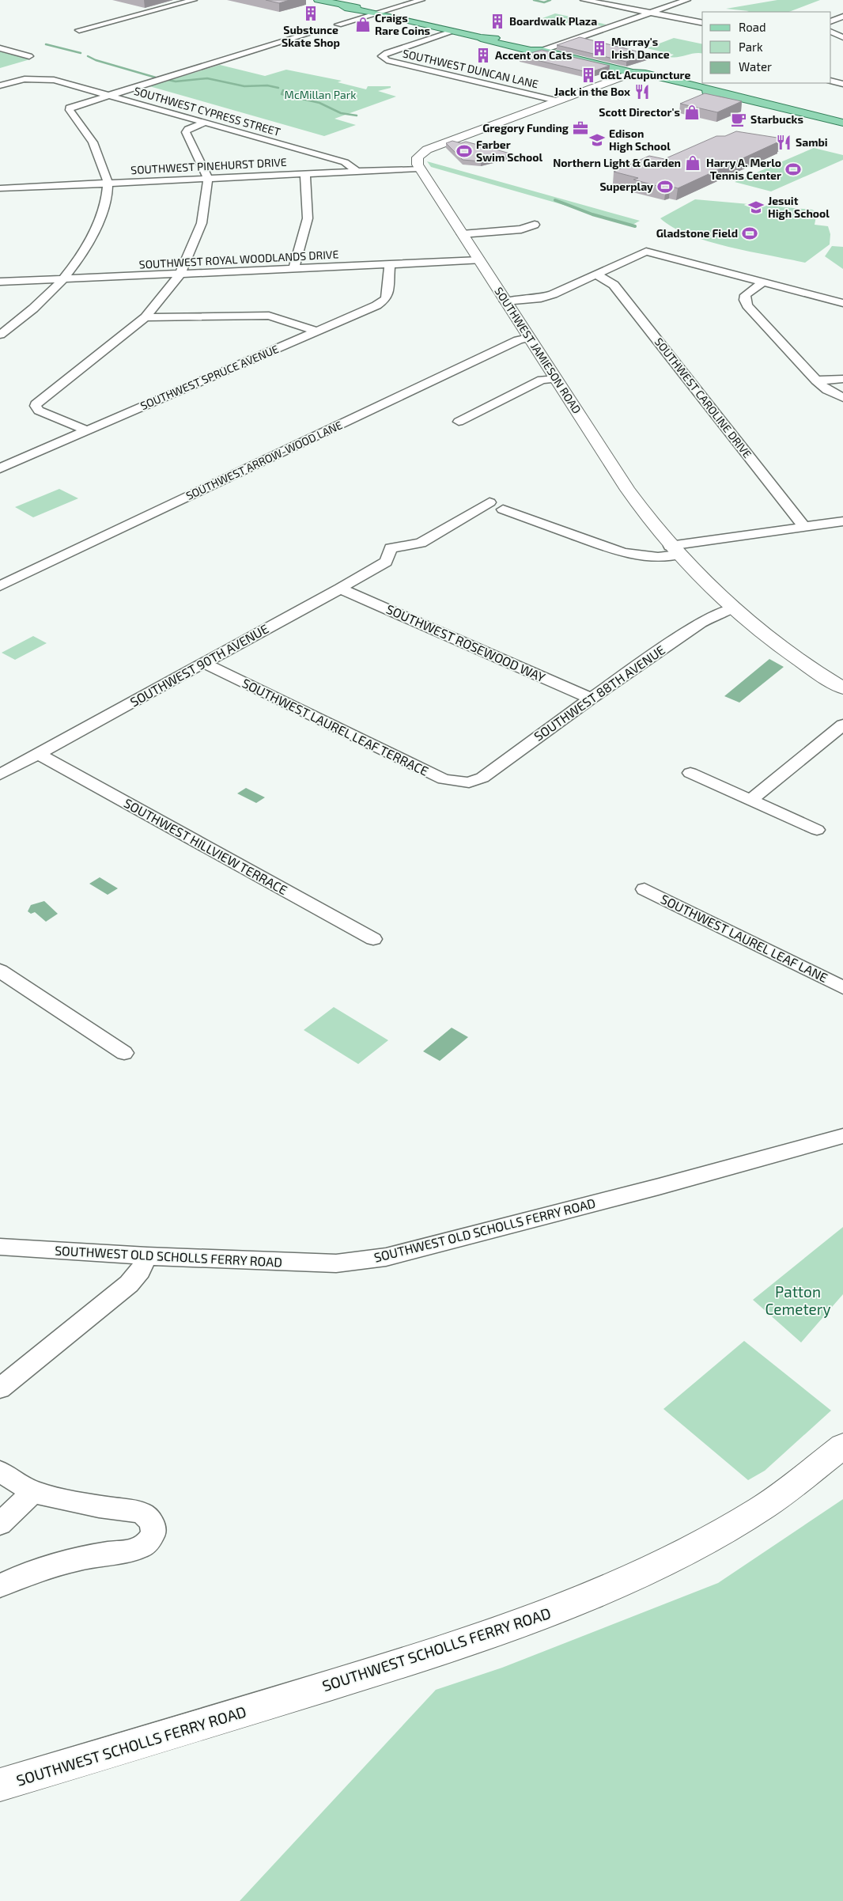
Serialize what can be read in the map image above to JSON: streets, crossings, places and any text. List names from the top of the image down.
{
  "streets": {
    "street": [
      "SOUTHWEST DUNCAN LANE",
      "SOUTHWEST CYPRESS STREET",
      "SOUTHWEST PINEHURST DRIVE",
      "SOUTHWEST ROYAL WOODLANDS DRIVE",
      "SOUTHWEST JAMIESON ROAD",
      "SOUTHWEST SPRUCE AVENUE",
      "SOUTHWEST CAROLINE DRIVE",
      "SOUTHWEST ARROW-WOOD LANE",
      "SOUTHWEST ROSEWOOD WAY",
      "SOUTHWEST 90TH AVENUE",
      "SOUTHWEST 88TH AVENUE",
      "SOUTHWEST LAUREL LEAF TERRACE",
      "SOUTHWEST HILLVIEW TERRACE",
      "SOUTHWEST LAUREL LEAF LANE",
      "SOUTHWEST OLD SCHOLLS FERRY ROAD",
      "SOUTHWEST SCHOLLS FERRY ROAD"
    ]
  },
  "crossings": [
    ["SOUTHWEST CYPRESS STREET", "SOUTHWEST PINEHURST DRIVE"],
    ["SOUTHWEST PINEHURST DRIVE", "SOUTHWEST JAMIESON ROAD"],
    ["SOUTHWEST ROYAL WOODLANDS DRIVE", "SOUTHWEST JAMIESON ROAD"],
    ["SOUTHWEST ROYAL WOODLANDS DRIVE", "SOUTHWEST SPRUCE AVENUE"],
    ["SOUTHWEST JAMIESON ROAD", "SOUTHWEST ARROW-WOOD LANE"],
    ["SOUTHWEST JAMIESON ROAD", "SOUTHWEST 88TH AVENUE"],
    ["SOUTHWEST ROSEWOOD WAY", "SOUTHWEST 90TH AVENUE"],
    ["SOUTHWEST ROSEWOOD WAY", "SOUTHWEST 88TH AVENUE"],
    ["SOUTHWEST 90TH AVENUE", "SOUTHWEST LAUREL LEAF TERRACE"],
    ["SOUTHWEST 90TH AVENUE", "SOUTHWEST HILLVIEW TERRACE"],
    ["SOUTHWEST 88TH AVENUE", "SOUTHWEST LAUREL LEAF TERRACE"]
  ],
  "parks": ["McMillan Park", "Patton Cemetery"],
  "places": {
    "building": [
      "Substunce Skate Shop",
      "Boardwalk Plaza",
      "Murray's Irish Dance",
      "Accent on Cats",
      "G&L Acupuncture"
    ],
    "shop": ["Craigs Rare Coins", "Scott Director's", "Northern Light & Garden"],
    "restaurant": ["Jack in the Box", "Sambi"],
    "cafe": ["Starbucks"],
    "office": ["Gregory Funding"],
    "school or university": ["Edison High School", "Jesuit High School"],
    "sports": [
      "Farber Swim School",
      "Harry A. Merlo Tennis Center",
      "Superplay",
      "Gladstone Field"
    ]
  },
  "legend": ["Road", "Park", "Water"]
}
